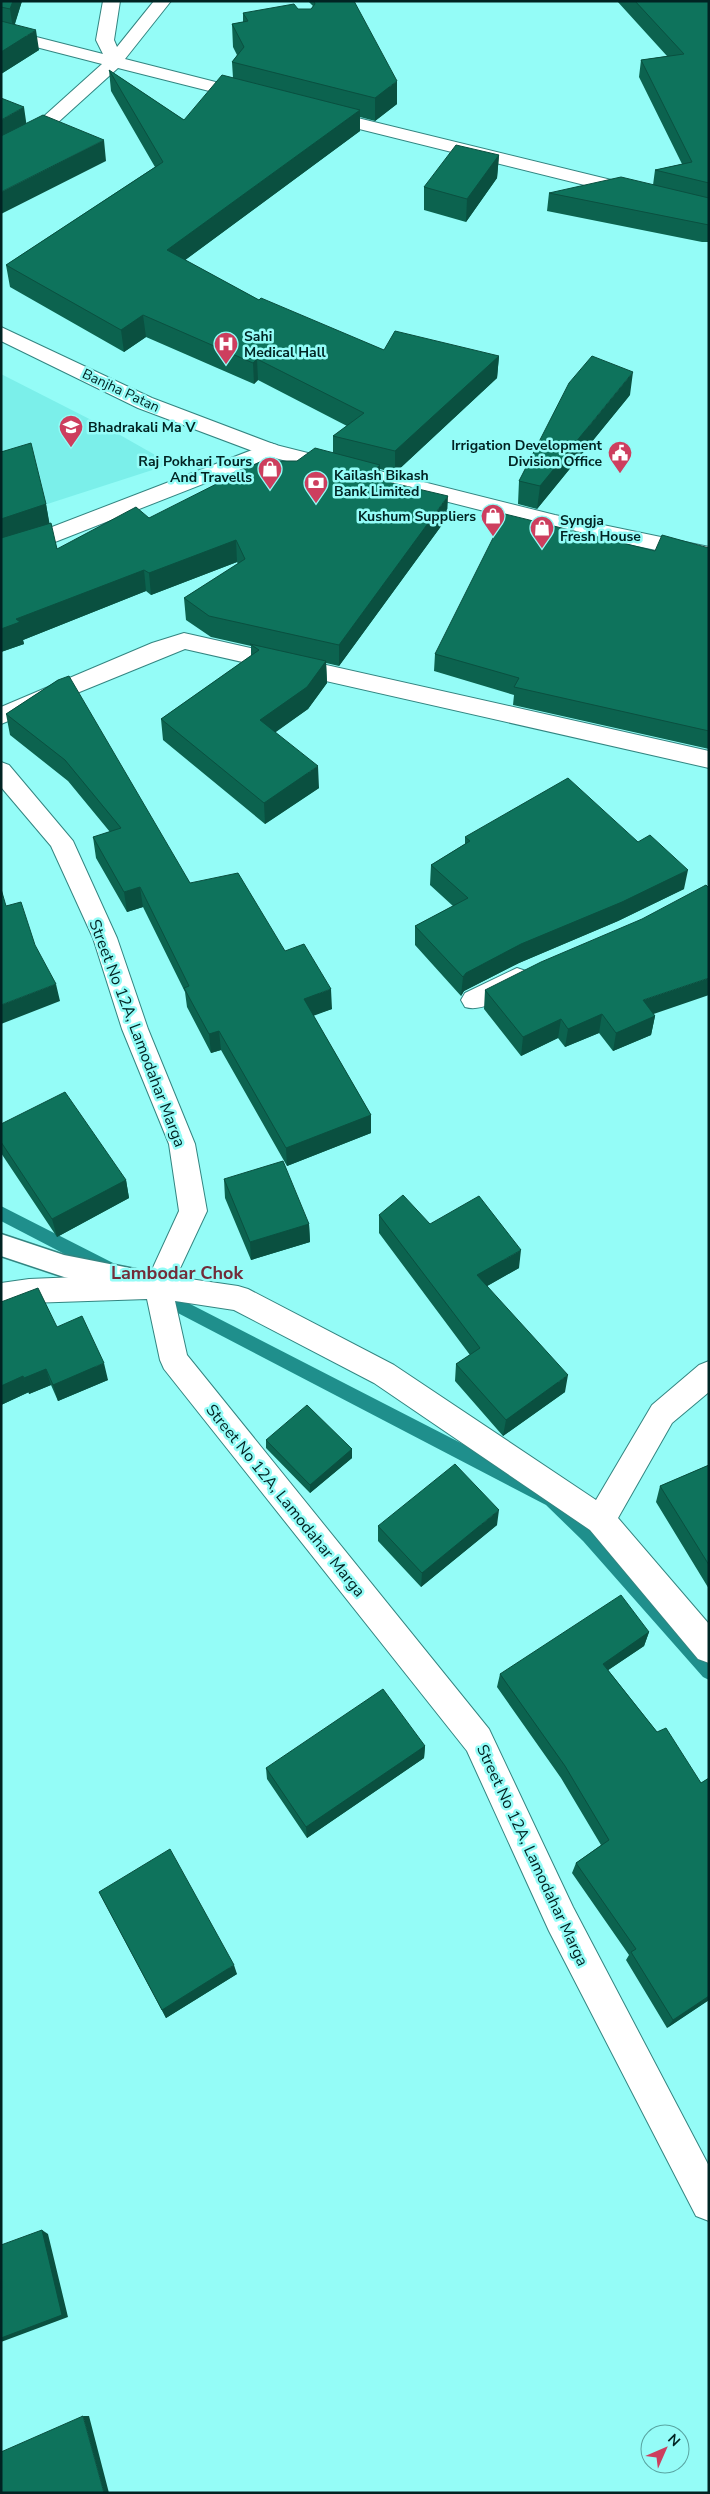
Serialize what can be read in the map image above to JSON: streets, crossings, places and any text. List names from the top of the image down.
{
  "streets": {
    "street": ["Banjha Patan", "Street No 12A, Lamodahar Marga"]
  },
  "districts": ["Lambodar Chok"],
  "places": {
    "hospital": ["Sahi Medical Hall"],
    "school or university": ["Bhadrakali Ma V"],
    "public building": ["Irrigation Development Division Office"],
    "shop": ["Raj Pokhari Tours And Travells", "Kushum Suppliers", "Syngja Fresh House"],
    "bank": ["Kailash Bikash Bank Limited"]
  },
  "north": "top right"
}
